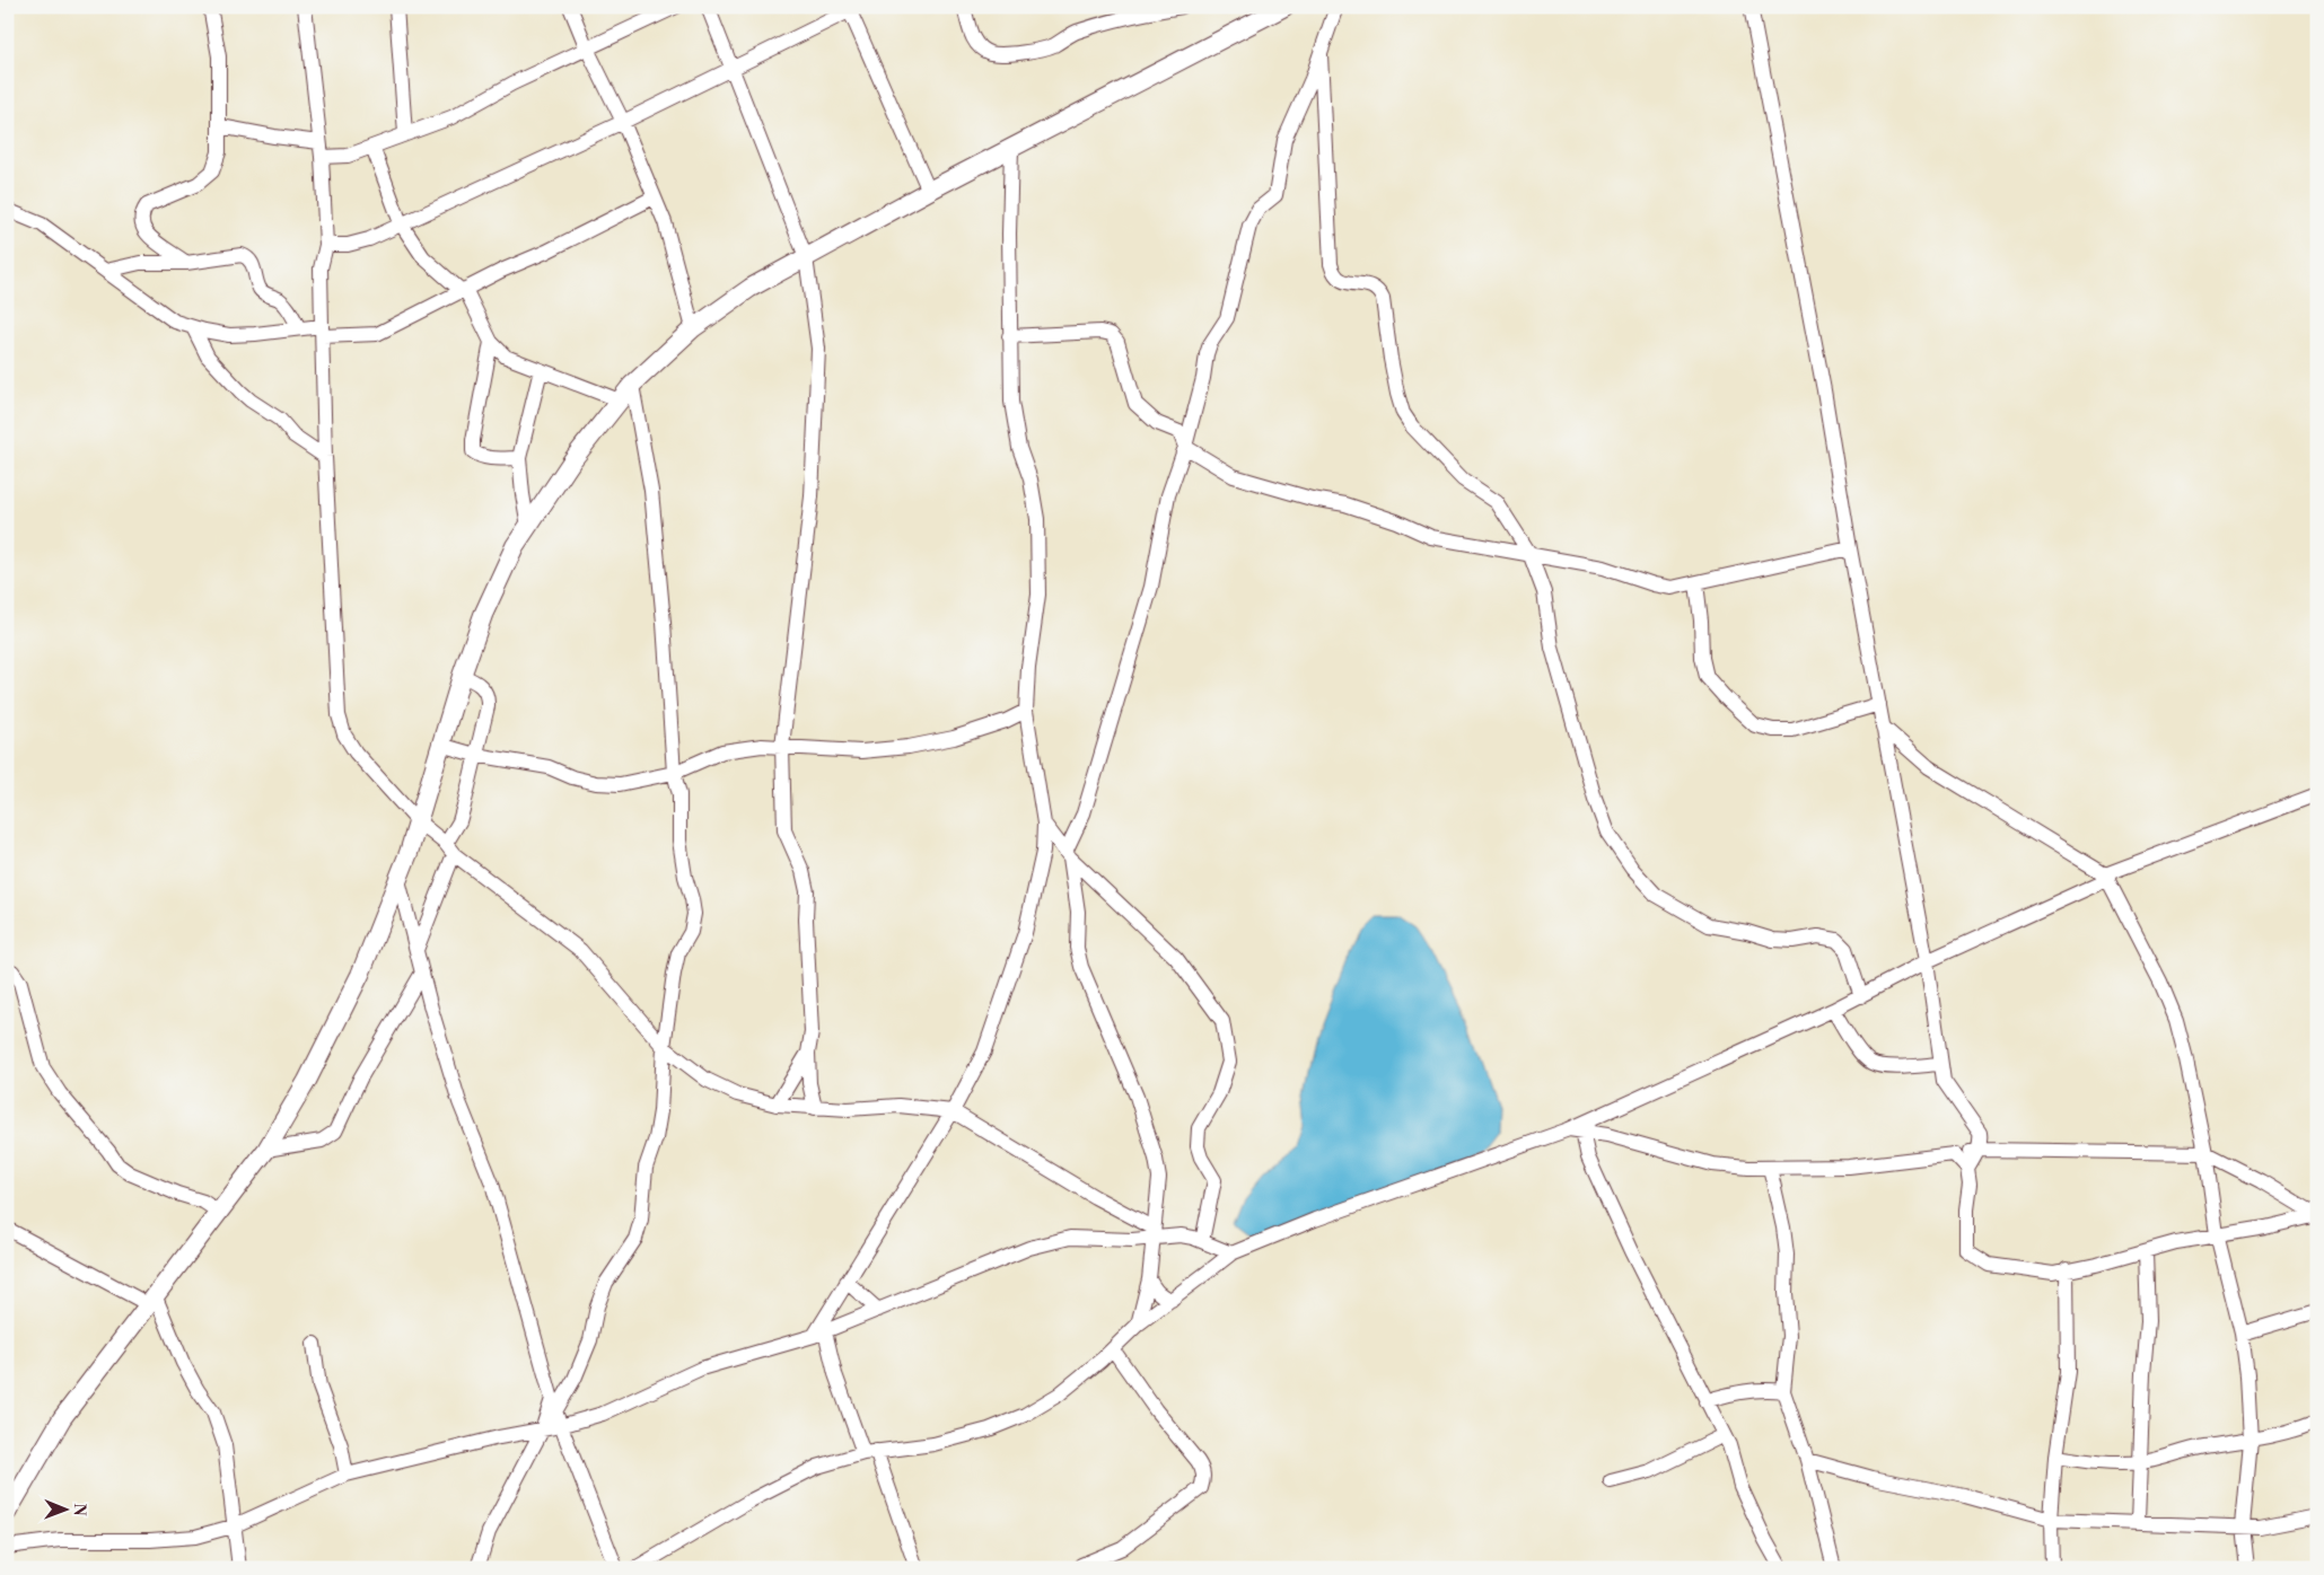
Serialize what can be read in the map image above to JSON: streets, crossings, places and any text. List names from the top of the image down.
{
  "north": "right"
}
